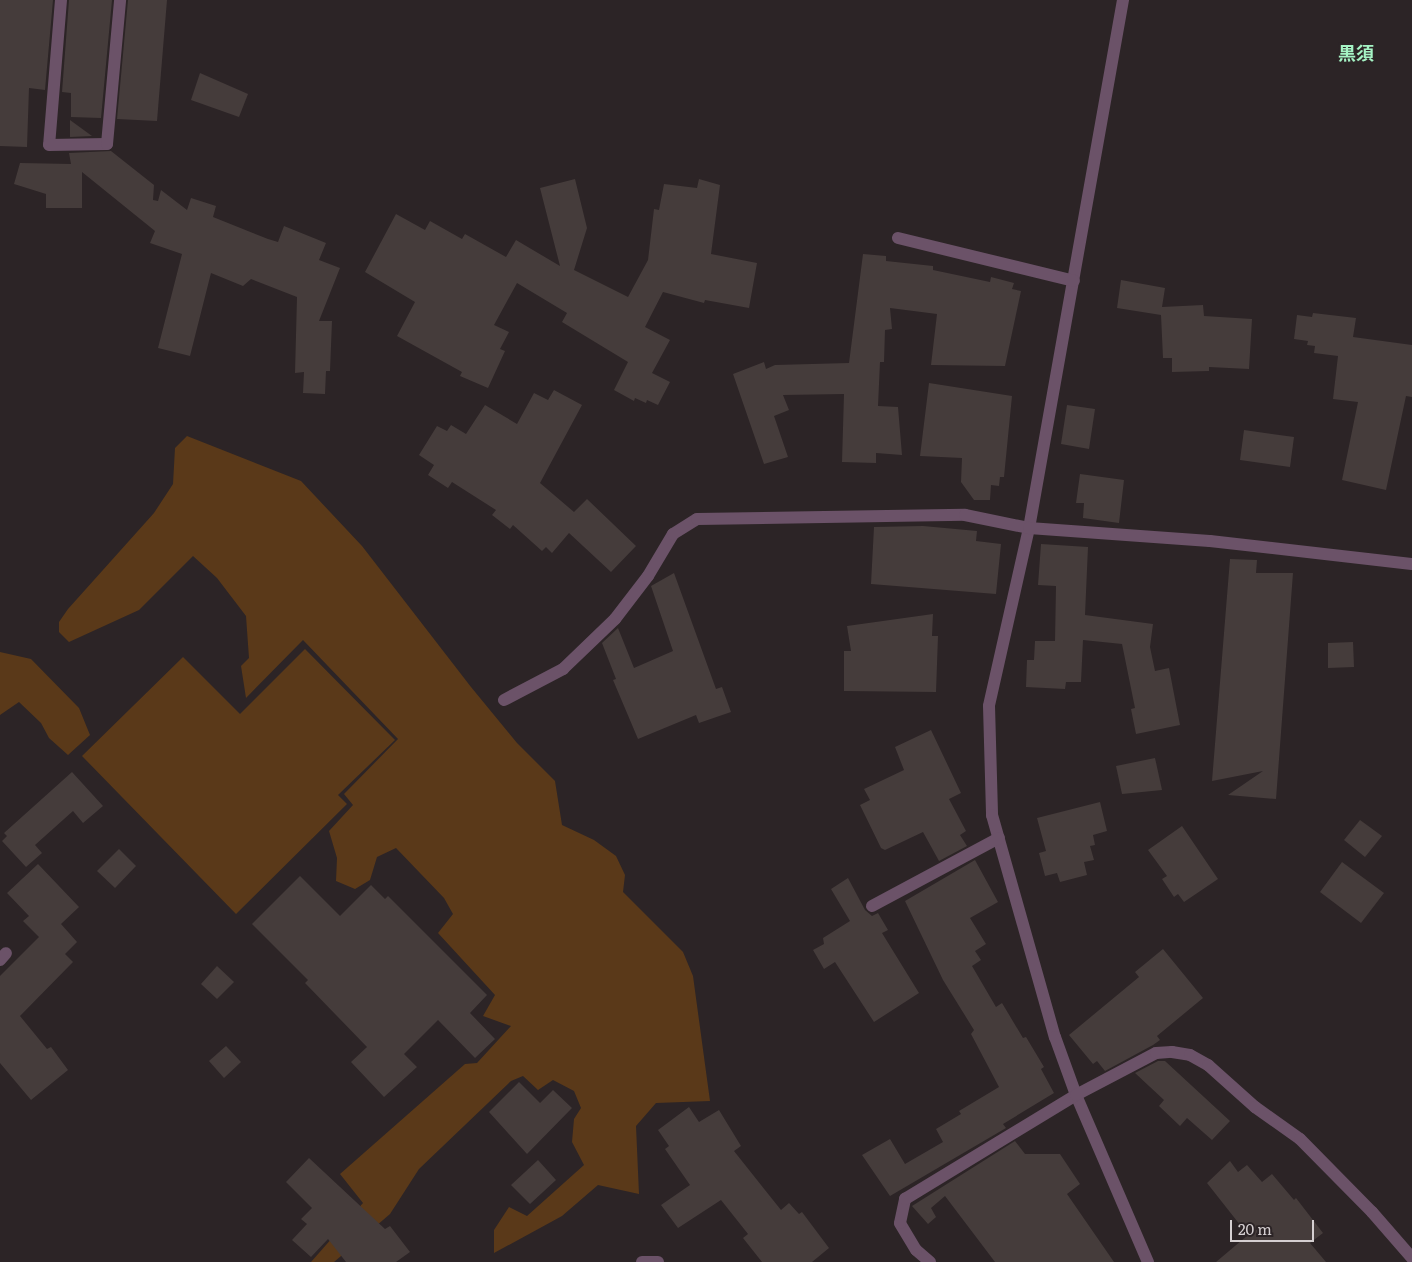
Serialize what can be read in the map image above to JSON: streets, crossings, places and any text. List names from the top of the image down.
{
  "districts": ["黒須"],
  "scale_bar": "20 m"
}
